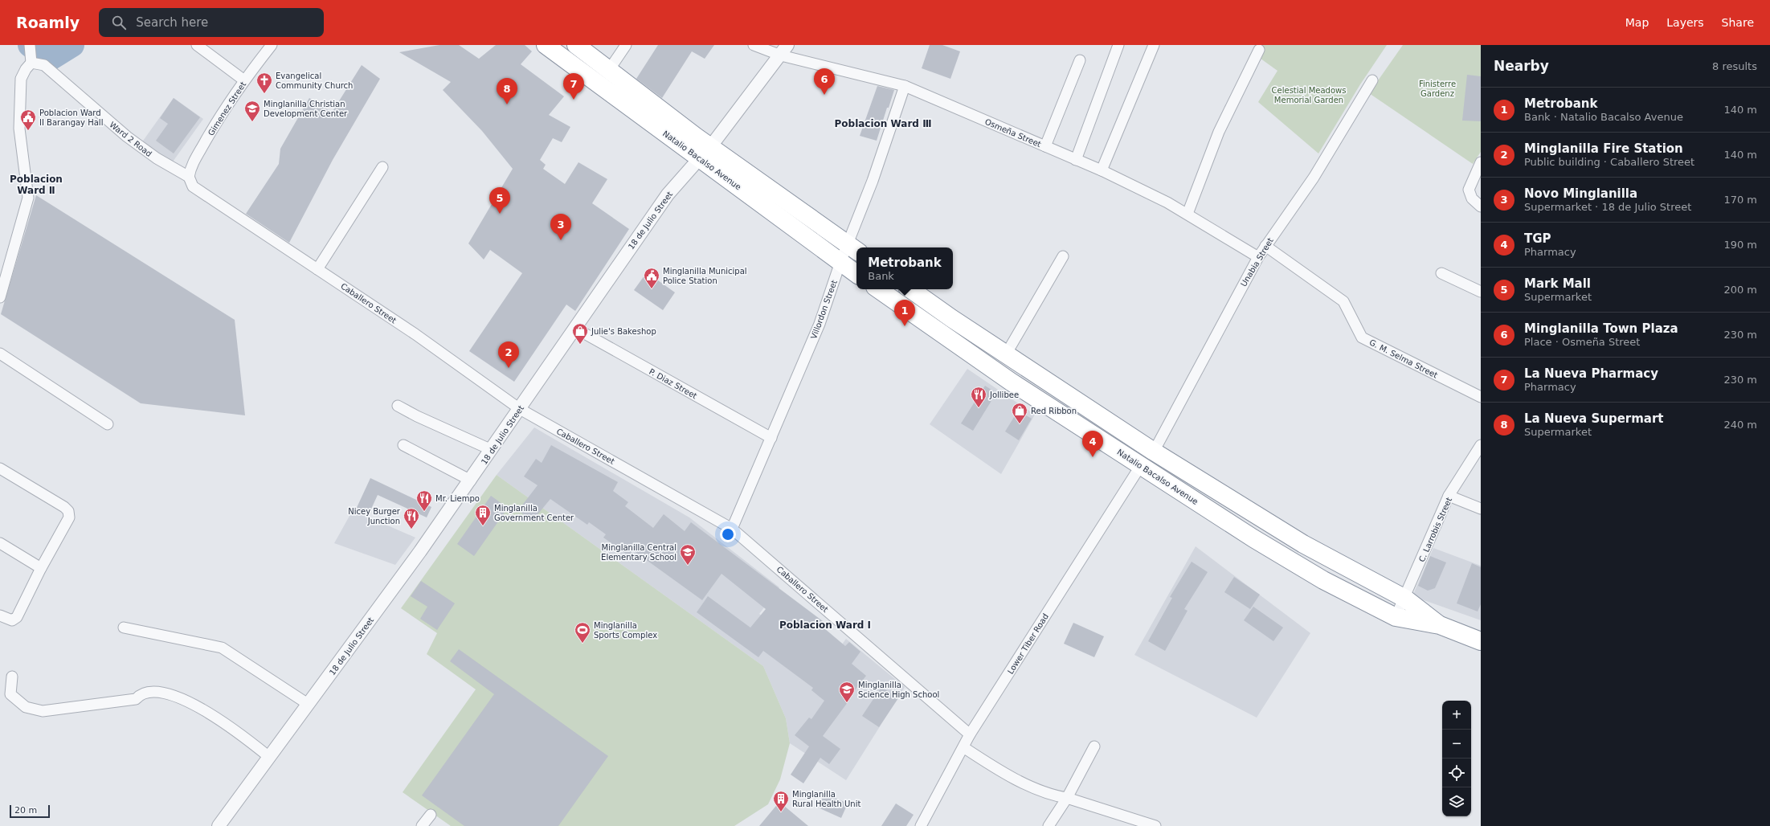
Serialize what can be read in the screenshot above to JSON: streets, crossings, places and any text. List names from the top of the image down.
{
  "streets": {
    "highway": ["Natalio Bacalso Avenue"],
    "street": [
      "Gimenez Street",
      "Osmeña Street",
      "Ward 2 Road",
      "18 de Julio Street",
      "Unabia Street",
      "Caballero Street",
      "Villordon Street",
      "G. M. Selma Street",
      "P. Diaz Street",
      "C. Larrobis Street",
      "Lower Tiber Road"
    ]
  },
  "crossings": [
    ["Gimenez Street", "Ward 2 Road"],
    ["Gimenez Street", "Caballero Street"],
    ["Osmeña Street", "18 de Julio Street"],
    ["Osmeña Street", "Unabia Street"],
    ["Osmeña Street", "Villordon Street"],
    ["Ward 2 Road", "Caballero Street"],
    ["Natalio Bacalso Avenue", "18 de Julio Street"],
    ["Natalio Bacalso Avenue", "Unabia Street"],
    ["Natalio Bacalso Avenue", "Villordon Street"],
    ["Natalio Bacalso Avenue", "C. Larrobis Street"],
    ["Natalio Bacalso Avenue", "Lower Tiber Road"],
    ["18 de Julio Street", "Caballero Street"],
    ["18 de Julio Street", "P. Diaz Street"],
    ["Unabia Street", "G. M. Selma Street"],
    ["Caballero Street", "Villordon Street"],
    ["Caballero Street", "Lower Tiber Road"],
    ["Villordon Street", "P. Diaz Street"]
  ],
  "districts": ["Poblacion Ward Ⅲ", "Poblacion Ward Ⅱ", "Poblacion Ward Ⅰ"],
  "parks": ["Finisterre Gardenz", "Celestial Meadows Memorial Garden"],
  "places": {
    "church": ["Evangelical Community Church"],
    "school or university": ["Minglanilla Christian Development Center", "Minglanilla Central Elementary School", "Minglanilla Science High School"],
    "public building": ["Poblacion Ward II Barangay Hall", "Minglanilla Municipal Police Station"],
    "shop": ["Julie's Bakeshop", "Red Ribbon"],
    "restaurant": ["Jollibee", "Mr. Liempo", "Nicey Burger Junction"],
    "building": ["Minglanilla Government Center", "Minglanilla Rural Health Unit"],
    "sports": ["Minglanilla Sports Complex"]
  },
  "scale_bar": "20 m",
  "page": {
    "header": "Roamly",
    "search": "Search here",
    "nav": ["Map", "Layers", "Share"],
    "heading": ["Nearby", "8 results"],
    "pins": [
      "6",
      "7",
      "8",
      "5",
      "3",
      "1",
      "2",
      "4"
    ],
    "list": [
      {
        "mark": "1",
        "name": "Metrobank",
        "note": "Bank · Natalio Bacalso Avenue",
        "value": "140 m"
      },
      {
        "mark": "2",
        "name": "Minglanilla Fire Station",
        "note": "Public building · Caballero Street",
        "value": "140 m"
      },
      {
        "mark": "3",
        "name": "Novo Minglanilla",
        "note": "Supermarket · 18 de Julio Street",
        "value": "170 m"
      },
      {
        "mark": "4",
        "name": "TGP",
        "note": "Pharmacy",
        "value": "190 m"
      },
      {
        "mark": "5",
        "name": "Mark Mall",
        "note": "Supermarket",
        "value": "200 m"
      },
      {
        "mark": "6",
        "name": "Minglanilla Town Plaza",
        "note": "Place · Osmeña Street",
        "value": "230 m"
      },
      {
        "mark": "7",
        "name": "La Nueva Pharmacy",
        "note": "Pharmacy",
        "value": "230 m"
      },
      {
        "mark": "8",
        "name": "La Nueva Supermart",
        "note": "Supermarket",
        "value": "240 m"
      }
    ],
    "popup": ["Metrobank", "Bank"],
    "map_buttons": ["+", "−"],
    "scale": "20 m"
  }
}
